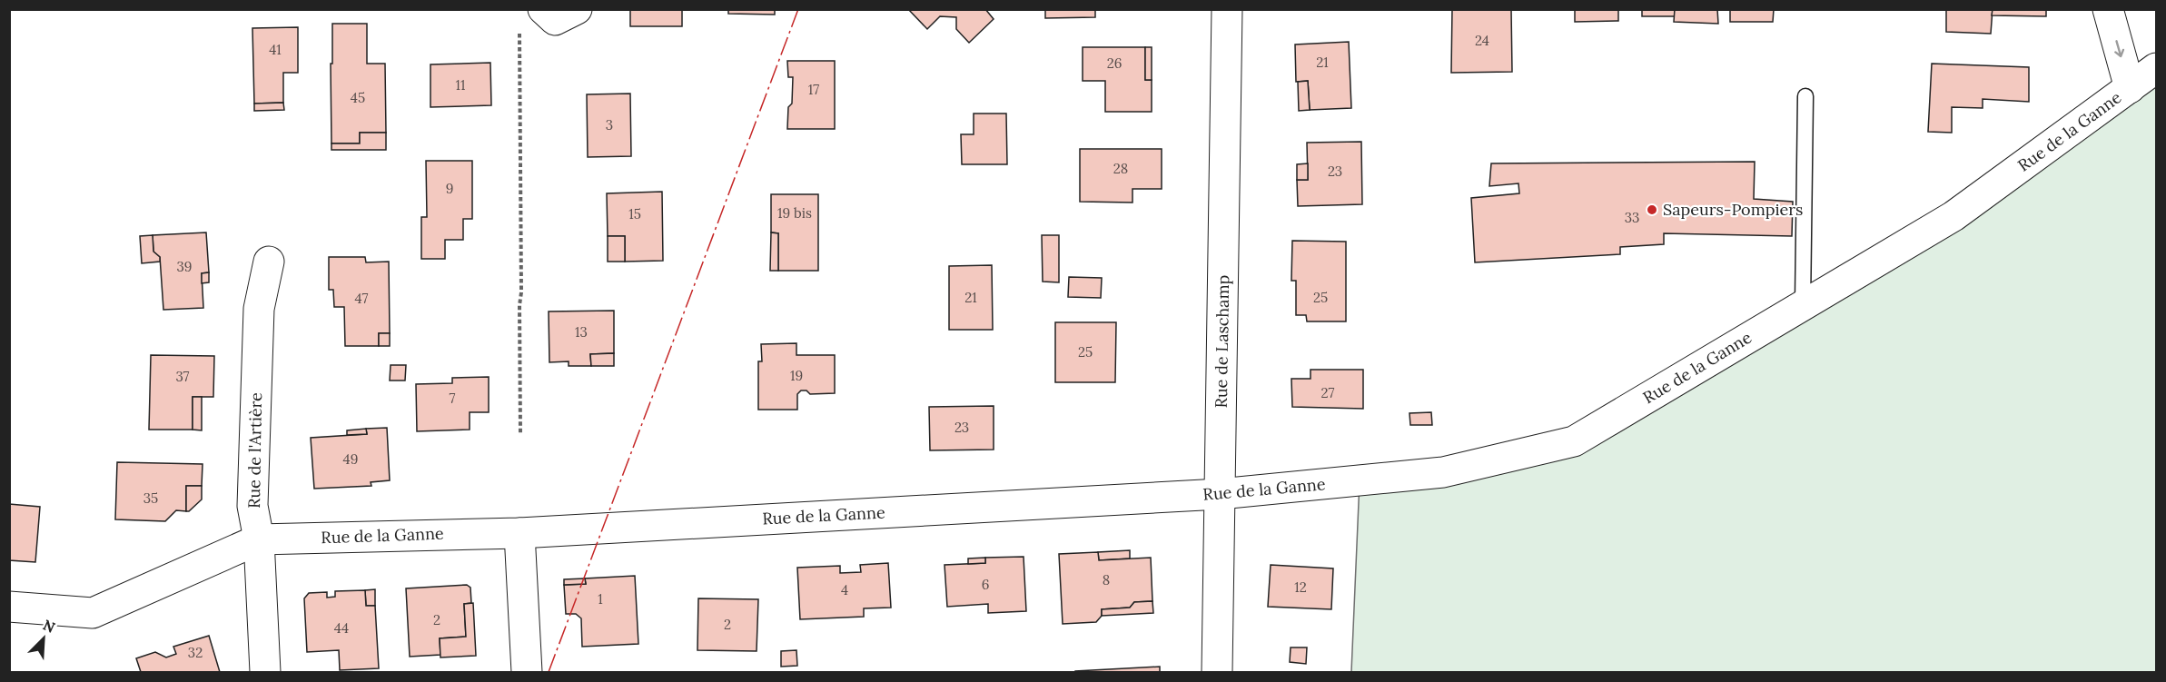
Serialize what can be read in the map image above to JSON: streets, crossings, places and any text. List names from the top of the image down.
{
  "streets": {
    "street": ["Rue de la Ganne", "Rue de Laschamp", "Rue de l'Artière"]
  },
  "crossings": [
    ["Rue de la Ganne", "Rue de Laschamp"],
    ["Rue de la Ganne", "Rue de l'Artière"]
  ],
  "places": ["Sapeurs-Pompiers"],
  "house_numbers": [
    "24",
    "41",
    "21",
    "26",
    "11",
    "17",
    "45",
    "3",
    "28",
    "23",
    "9",
    "19 bis",
    "15",
    "33",
    "39",
    "21",
    "25",
    "47",
    "13",
    "25",
    "19",
    "37",
    "27",
    "7",
    "23",
    "49",
    "35",
    "8",
    "6",
    "12",
    "4",
    "1",
    "2",
    "2",
    "44",
    "32"
  ],
  "north": "top right"
}
